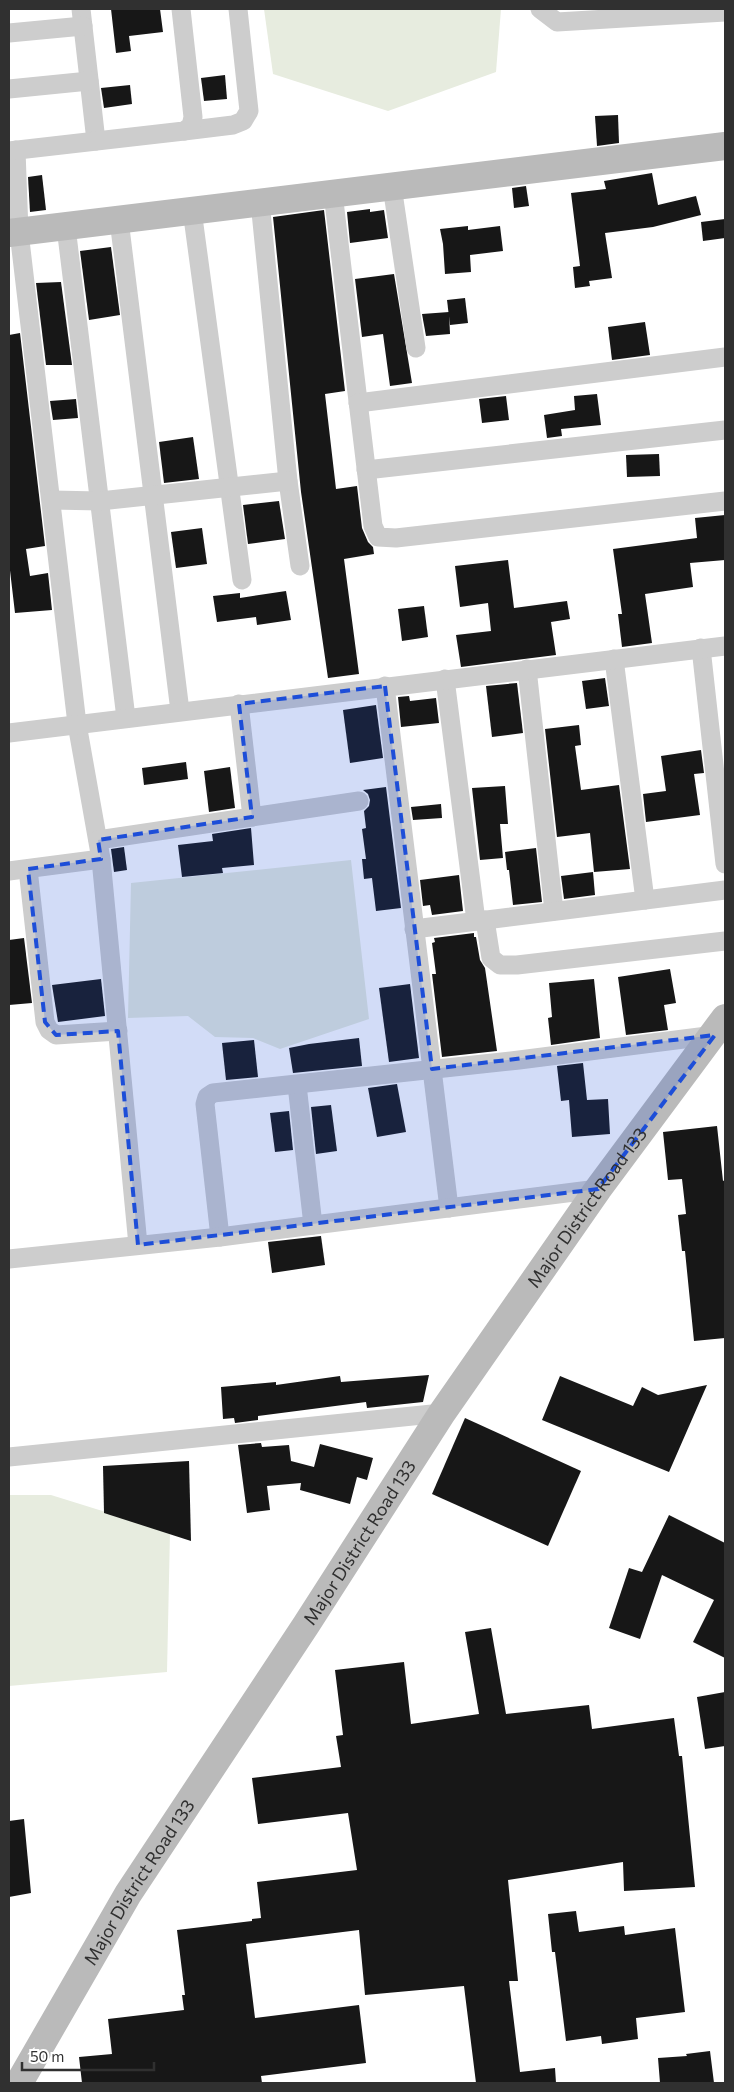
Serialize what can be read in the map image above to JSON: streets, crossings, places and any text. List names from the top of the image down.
{
  "streets": {
    "main road": ["Major District Road 133"]
  },
  "scale_bar": "50 m"
}
